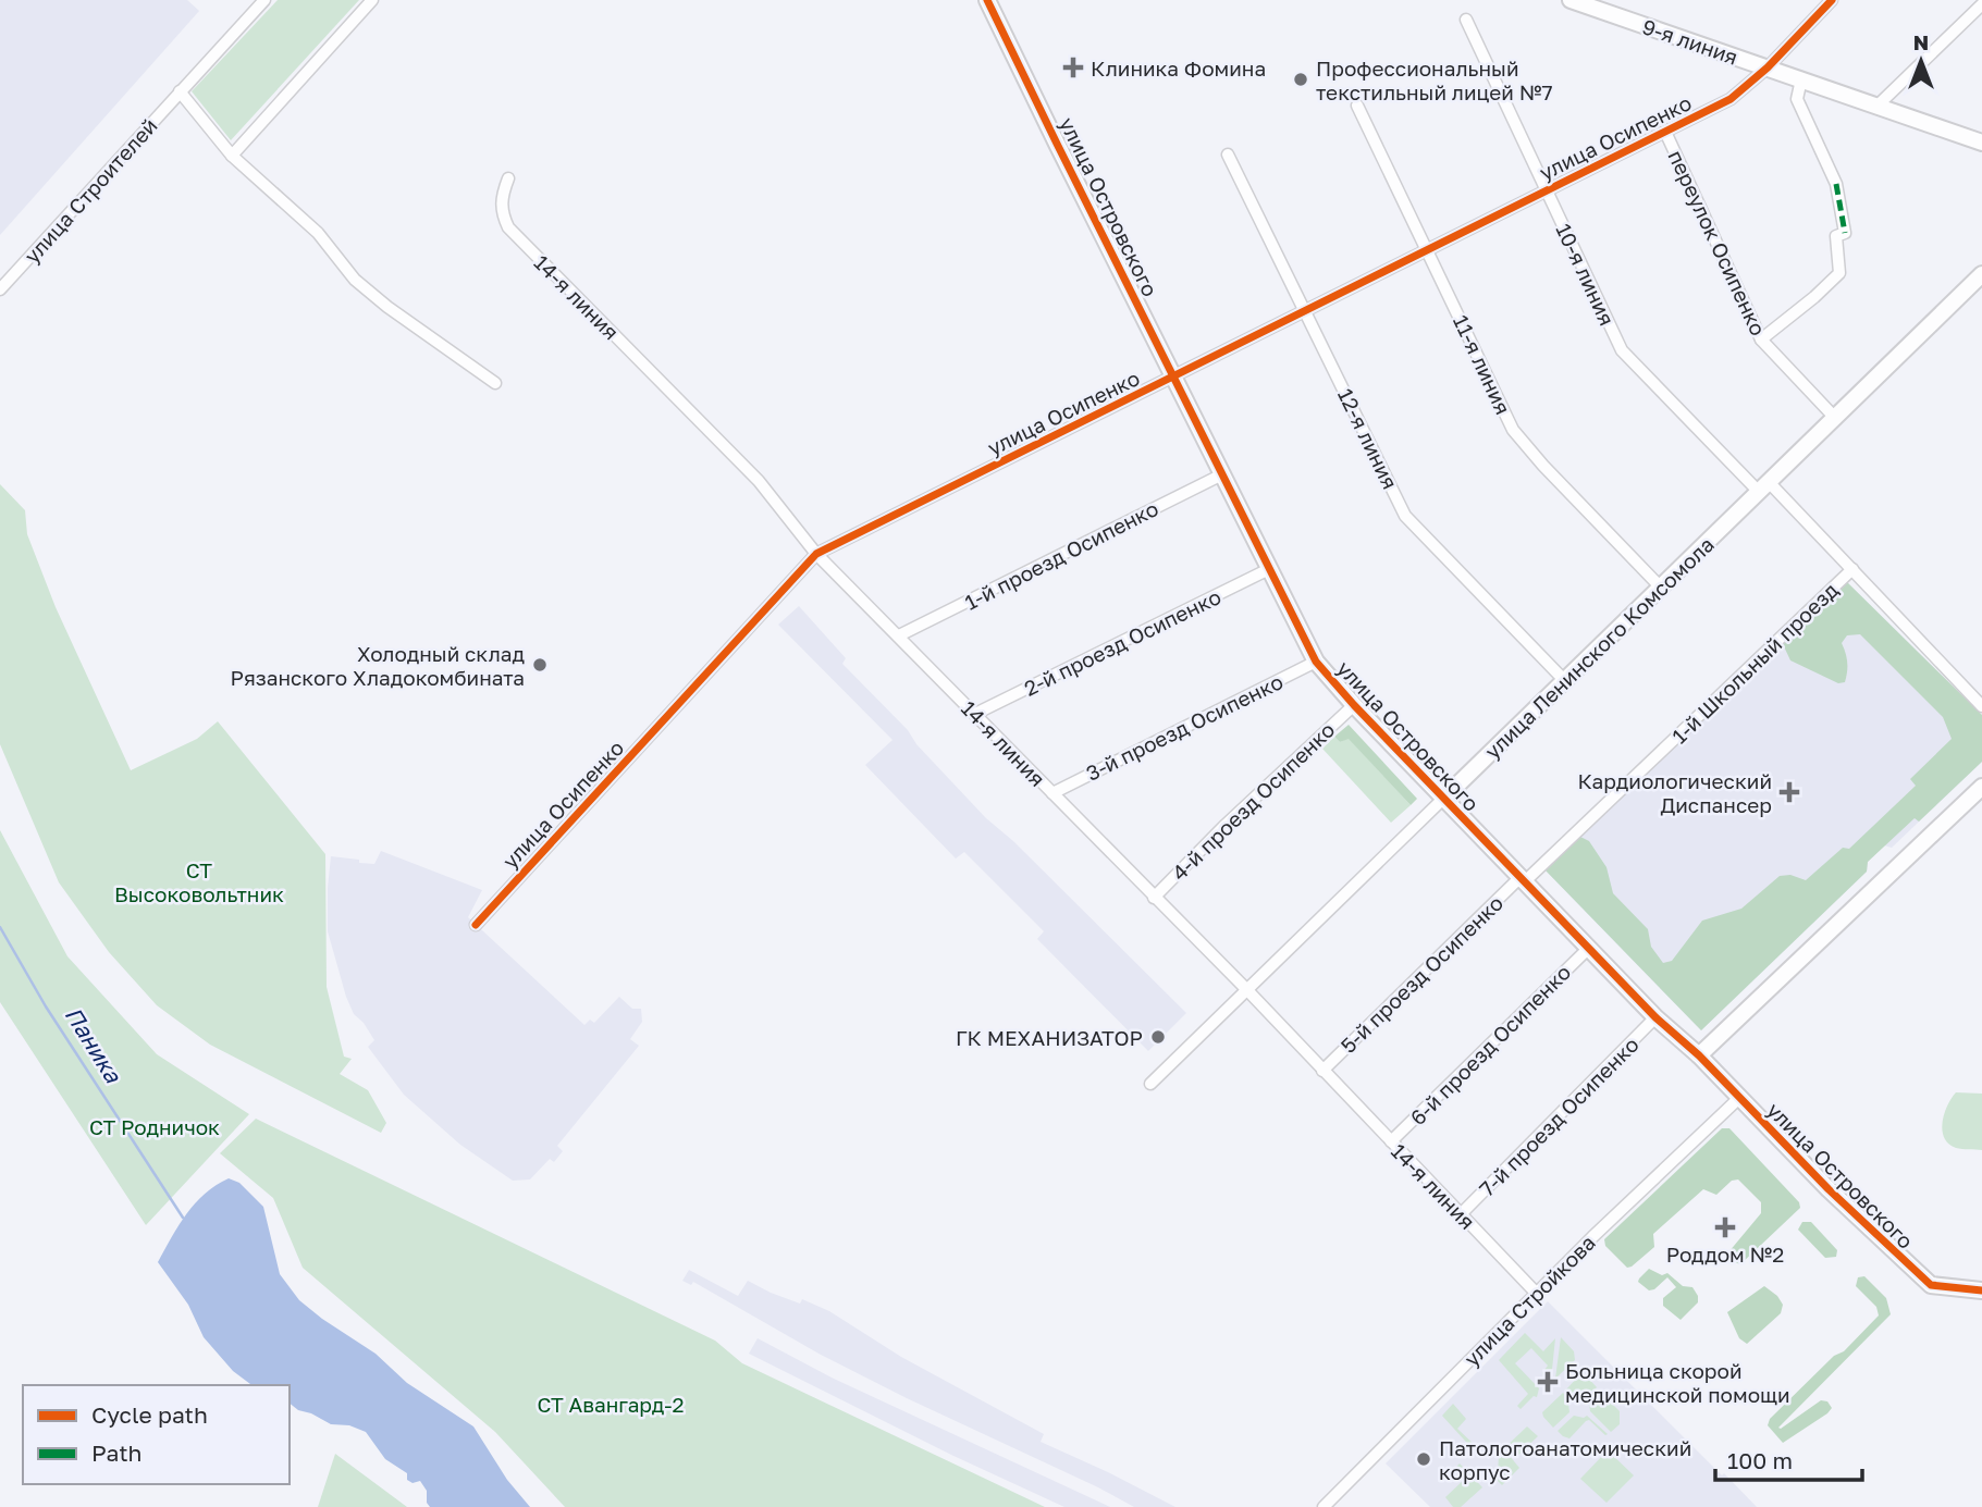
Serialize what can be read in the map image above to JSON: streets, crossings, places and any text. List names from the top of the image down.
{
  "streets": {
    "street": [
      "9-я линия",
      "улица Осипенко",
      "улица Строителей",
      "улица Островского",
      "переулок Осипенко",
      "10-я линия",
      "14-я линия",
      "11-я линия",
      "12-я линия",
      "1-й проезд Осипенко",
      "2-й проезд Осипенко",
      "улица Ленинского Комсомола",
      "1-й Школьный проезд",
      "3-й проезд Осипенко",
      "4-й проезд Осипенко",
      "5-й проезд Осипенко",
      "6-й проезд Осипенко",
      "7-й проезд Осипенко",
      "улица Стройкова"
    ]
  },
  "crossings": [
    ["9-я линия", "улица Осипенко"],
    ["улица Осипенко", "улица Островского"],
    ["улица Осипенко", "переулок Осипенко"],
    ["улица Осипенко", "10-я линия"],
    ["улица Осипенко", "14-я линия"],
    ["улица Осипенко", "11-я линия"],
    ["улица Осипенко", "12-я линия"],
    ["улица Островского", "1-й проезд Осипенко"],
    ["улица Островского", "2-й проезд Осипенко"],
    ["улица Островского", "улица Ленинского Комсомола"],
    ["улица Островского", "1-й Школьный проезд"],
    ["улица Островского", "3-й проезд Осипенко"],
    ["улица Островского", "4-й проезд Осипенко"],
    ["улица Островского", "5-й проезд Осипенко"],
    ["улица Островского", "6-й проезд Осипенко"],
    ["улица Островского", "7-й проезд Осипенко"],
    ["улица Островского", "улица Стройкова"],
    ["переулок Осипенко", "улица Ленинского Комсомола"],
    ["10-я линия", "улица Ленинского Комсомола"],
    ["10-я линия", "1-й Школьный проезд"],
    ["14-я линия", "1-й проезд Осипенко"],
    ["14-я линия", "2-й проезд Осипенко"],
    ["14-я линия", "улица Ленинского Комсомола"],
    ["14-я линия", "3-й проезд Осипенко"],
    ["14-я линия", "4-й проезд Осипенко"],
    ["14-я линия", "5-й проезд Осипенко"],
    ["14-я линия", "6-й проезд Осипенко"],
    ["14-я линия", "7-й проезд Осипенко"],
    ["14-я линия", "улица Стройкова"],
    ["11-я линия", "улица Ленинского Комсомола"],
    ["12-я линия", "улица Ленинского Комсомола"],
    ["1-й Школьный проезд", "5-й проезд Осипенко"]
  ],
  "water": ["Паника"],
  "parks": ["СТ Высоковольтник", "СТ Родничок", "СТ Авангард-2"],
  "places": {
    "health": [
      "Клиника Фомина",
      "Кардиологический Диспансер",
      "Роддом №2",
      "Больница скорой медицинской помощи"
    ],
    "other": [
      "Профессиональный текстильный лицей №7",
      "Холодный склад Рязанского Хладокомбината",
      "ГК МЕХАНИЗАТОР",
      "Патологоанатомический корпус"
    ]
  },
  "legend": ["Cycle path", "Path"],
  "scale_bar": "100 m",
  "north": "top"
}
